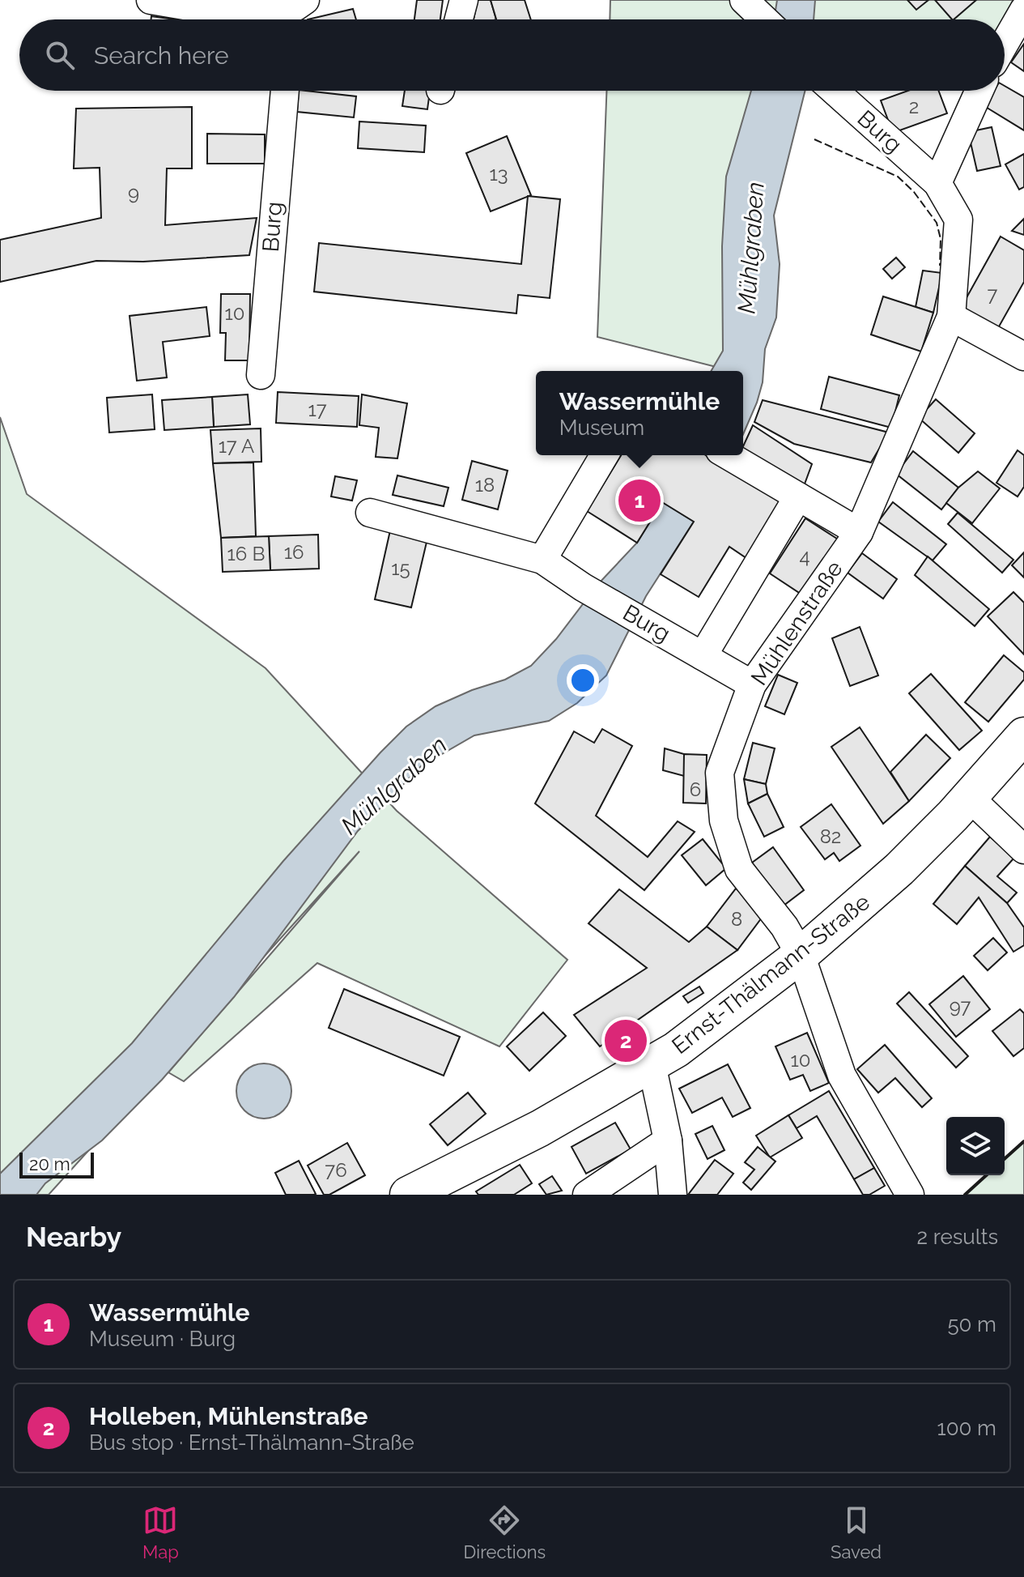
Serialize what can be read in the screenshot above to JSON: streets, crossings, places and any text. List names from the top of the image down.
{
  "streets": {
    "main road": ["Ernst-Thälmann-Straße"],
    "street": ["Burg", "Mühlenstraße"]
  },
  "crossings": [
    ["Burg", "Mühlenstraße"],
    ["Mühlenstraße", "Ernst-Thälmann-Straße"]
  ],
  "water": ["Mühlgraben"],
  "house_numbers": [
    "2",
    "13",
    "9",
    "7",
    "10",
    "17",
    "17 A",
    "18",
    "16",
    "16 B",
    "4",
    "15",
    "6",
    "82",
    "8",
    "97",
    "10",
    "76"
  ],
  "scale_bar": "20 m",
  "page": {
    "search": "Search here",
    "popup": ["Wassermühle", "Museum"],
    "pins": ["1", "2"],
    "scale": "20 m",
    "heading": ["Nearby", "2 results"],
    "list": [
      {
        "mark": "1",
        "name": "Wassermühle",
        "note": "Museum · Burg",
        "value": "50 m"
      },
      {
        "mark": "2",
        "name": "Holleben, Mühlenstraße",
        "note": "Bus stop · Ernst-Thälmann-Straße",
        "value": "100 m"
      }
    ],
    "nav": ["Map", "Directions", "Saved"]
  }
}
